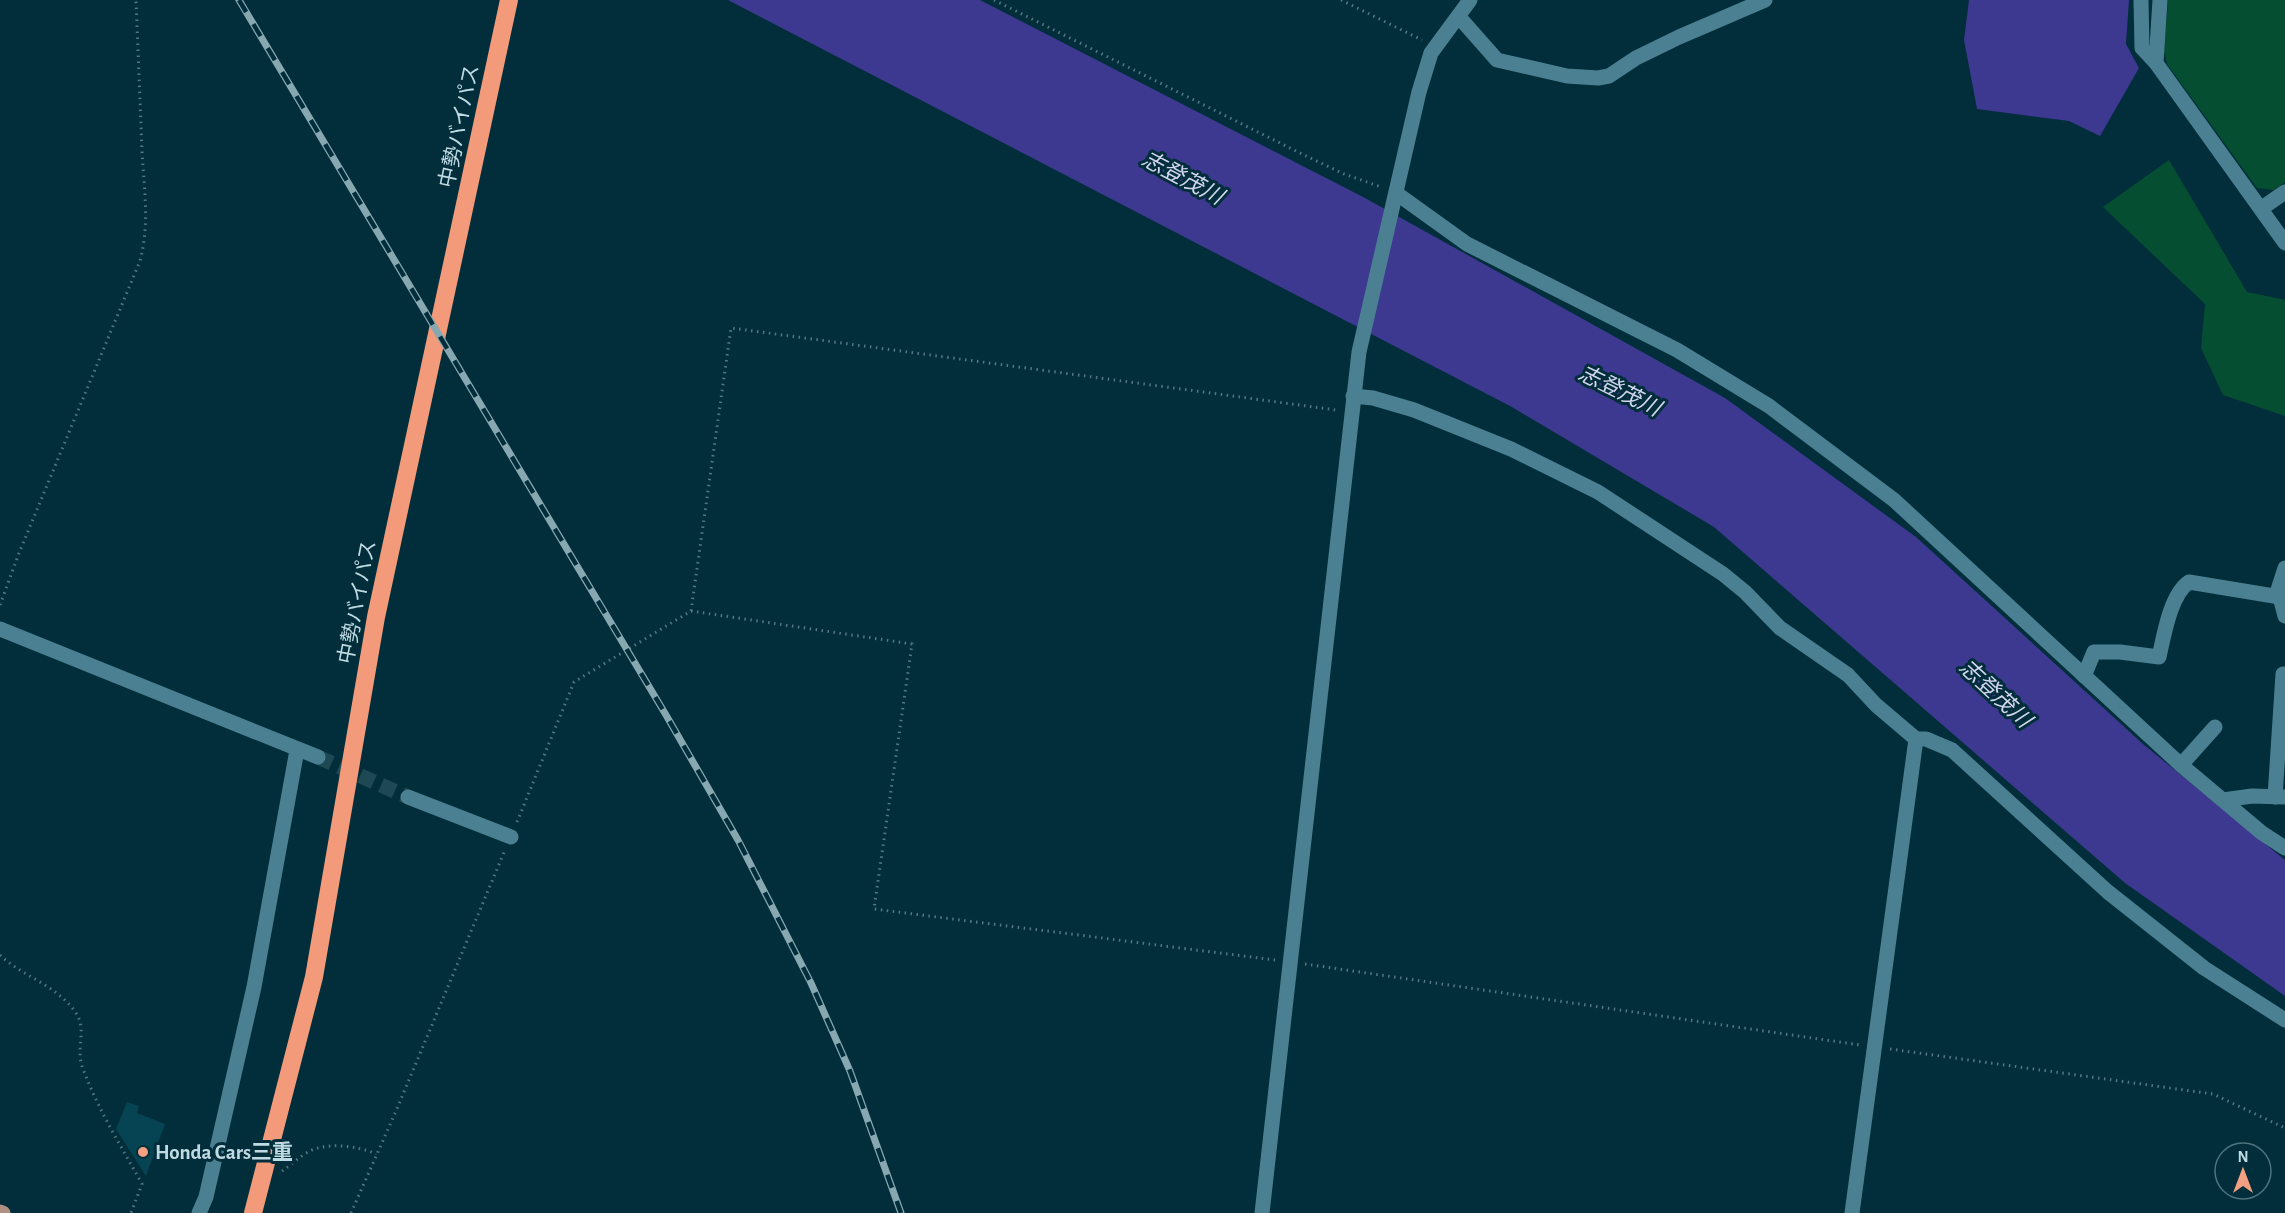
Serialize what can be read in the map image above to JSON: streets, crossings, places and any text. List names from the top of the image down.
{
  "streets": {
    "highway": ["中勢バイパス"]
  },
  "water": ["志登茂川"],
  "places": ["Honda Cars三重"],
  "north": "top"
}
